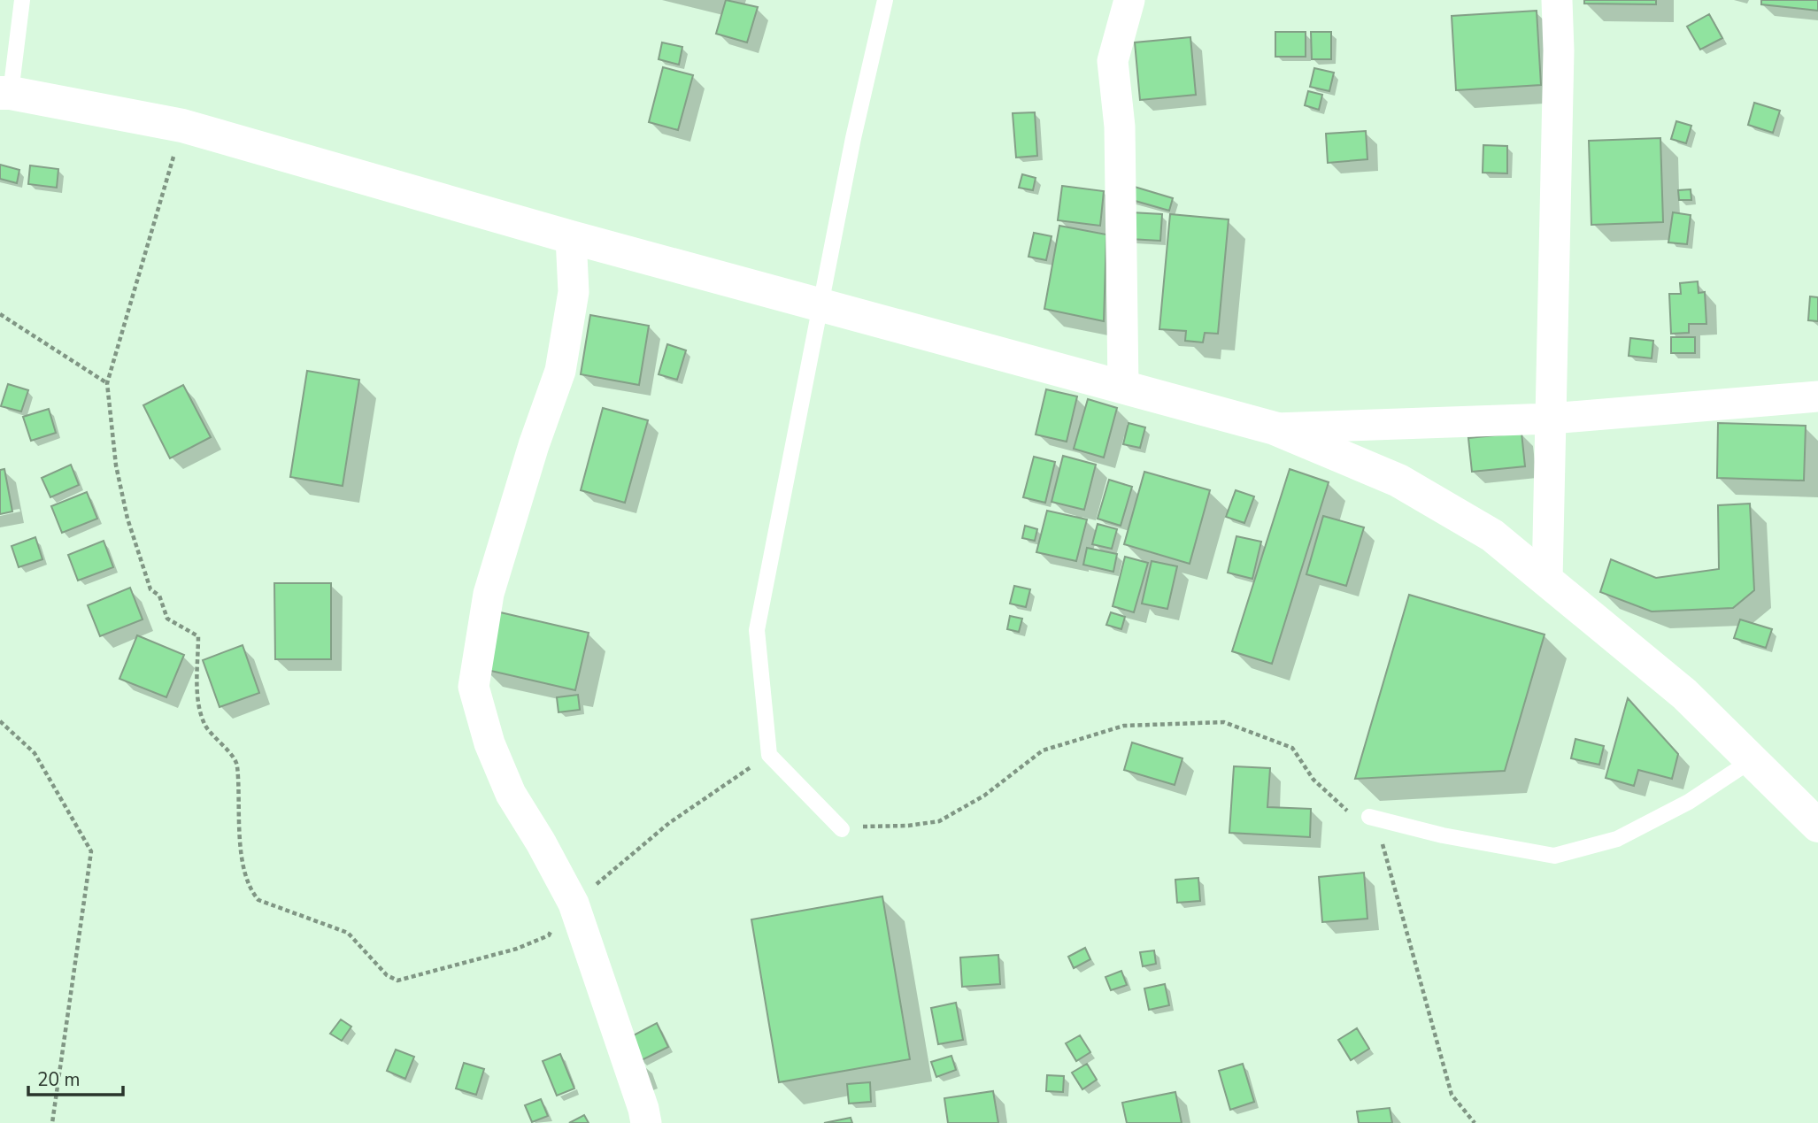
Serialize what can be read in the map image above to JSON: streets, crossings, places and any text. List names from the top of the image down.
{
  "scale_bar": "20 m"
}
